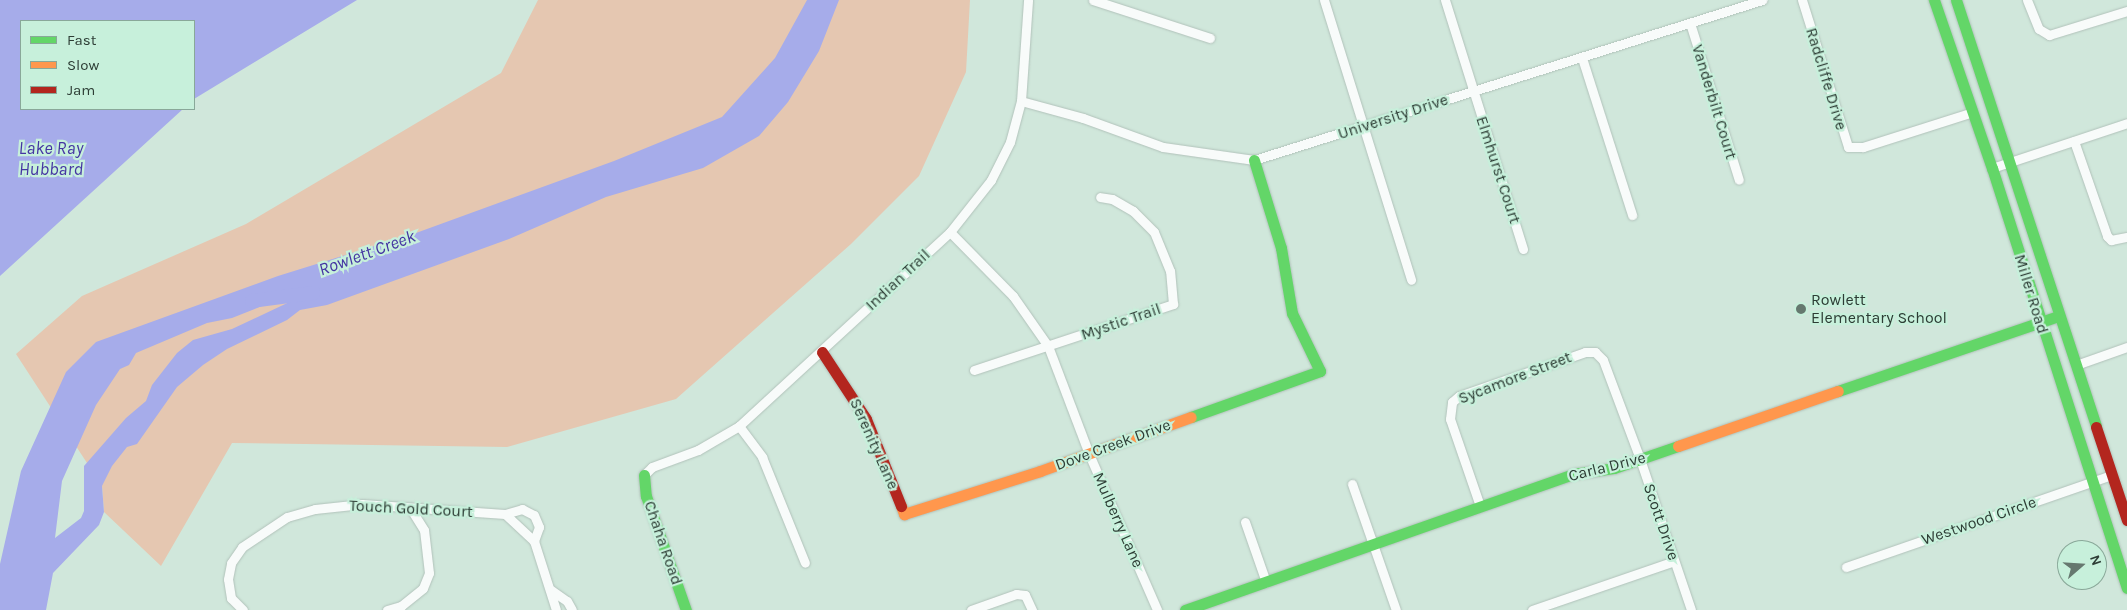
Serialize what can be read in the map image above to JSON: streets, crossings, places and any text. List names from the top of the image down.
{
  "streets": {
    "street": [
      "Radcliffe Drive",
      "Vanderbilt Court",
      "University Drive",
      "Elmhurst Court",
      "Indian Trail",
      "Miller Road",
      "Mystic Trail",
      "Sycamore Street",
      "Serenity Lane",
      "Dove Creek Drive",
      "Carla Drive",
      "Touch Gold Court",
      "Mulberry Lane",
      "Westwood Circle",
      "Scott Drive",
      "Chaha Road"
    ]
  },
  "crossings": [
    ["Radcliffe Drive", "Miller Road"],
    ["Vanderbilt Court", "University Drive"],
    ["University Drive", "Elmhurst Court"],
    ["University Drive", "Indian Trail"],
    ["University Drive", "Dove Creek Drive"],
    ["Indian Trail", "Serenity Lane"],
    ["Indian Trail", "Mulberry Lane"],
    ["Indian Trail", "Chaha Road"],
    ["Miller Road", "Carla Drive"],
    ["Miller Road", "Westwood Circle"],
    ["Mystic Trail", "Mulberry Lane"],
    ["Sycamore Street", "Carla Drive"],
    ["Sycamore Street", "Scott Drive"],
    ["Serenity Lane", "Dove Creek Drive"],
    ["Dove Creek Drive", "Mulberry Lane"],
    ["Carla Drive", "Scott Drive"]
  ],
  "water": ["Lake Ray Hubbard", "Rowlett Creek"],
  "places": ["Rowlett Elementary School"],
  "legend": ["Fast", "Slow", "Jam"],
  "north": "right"
}
